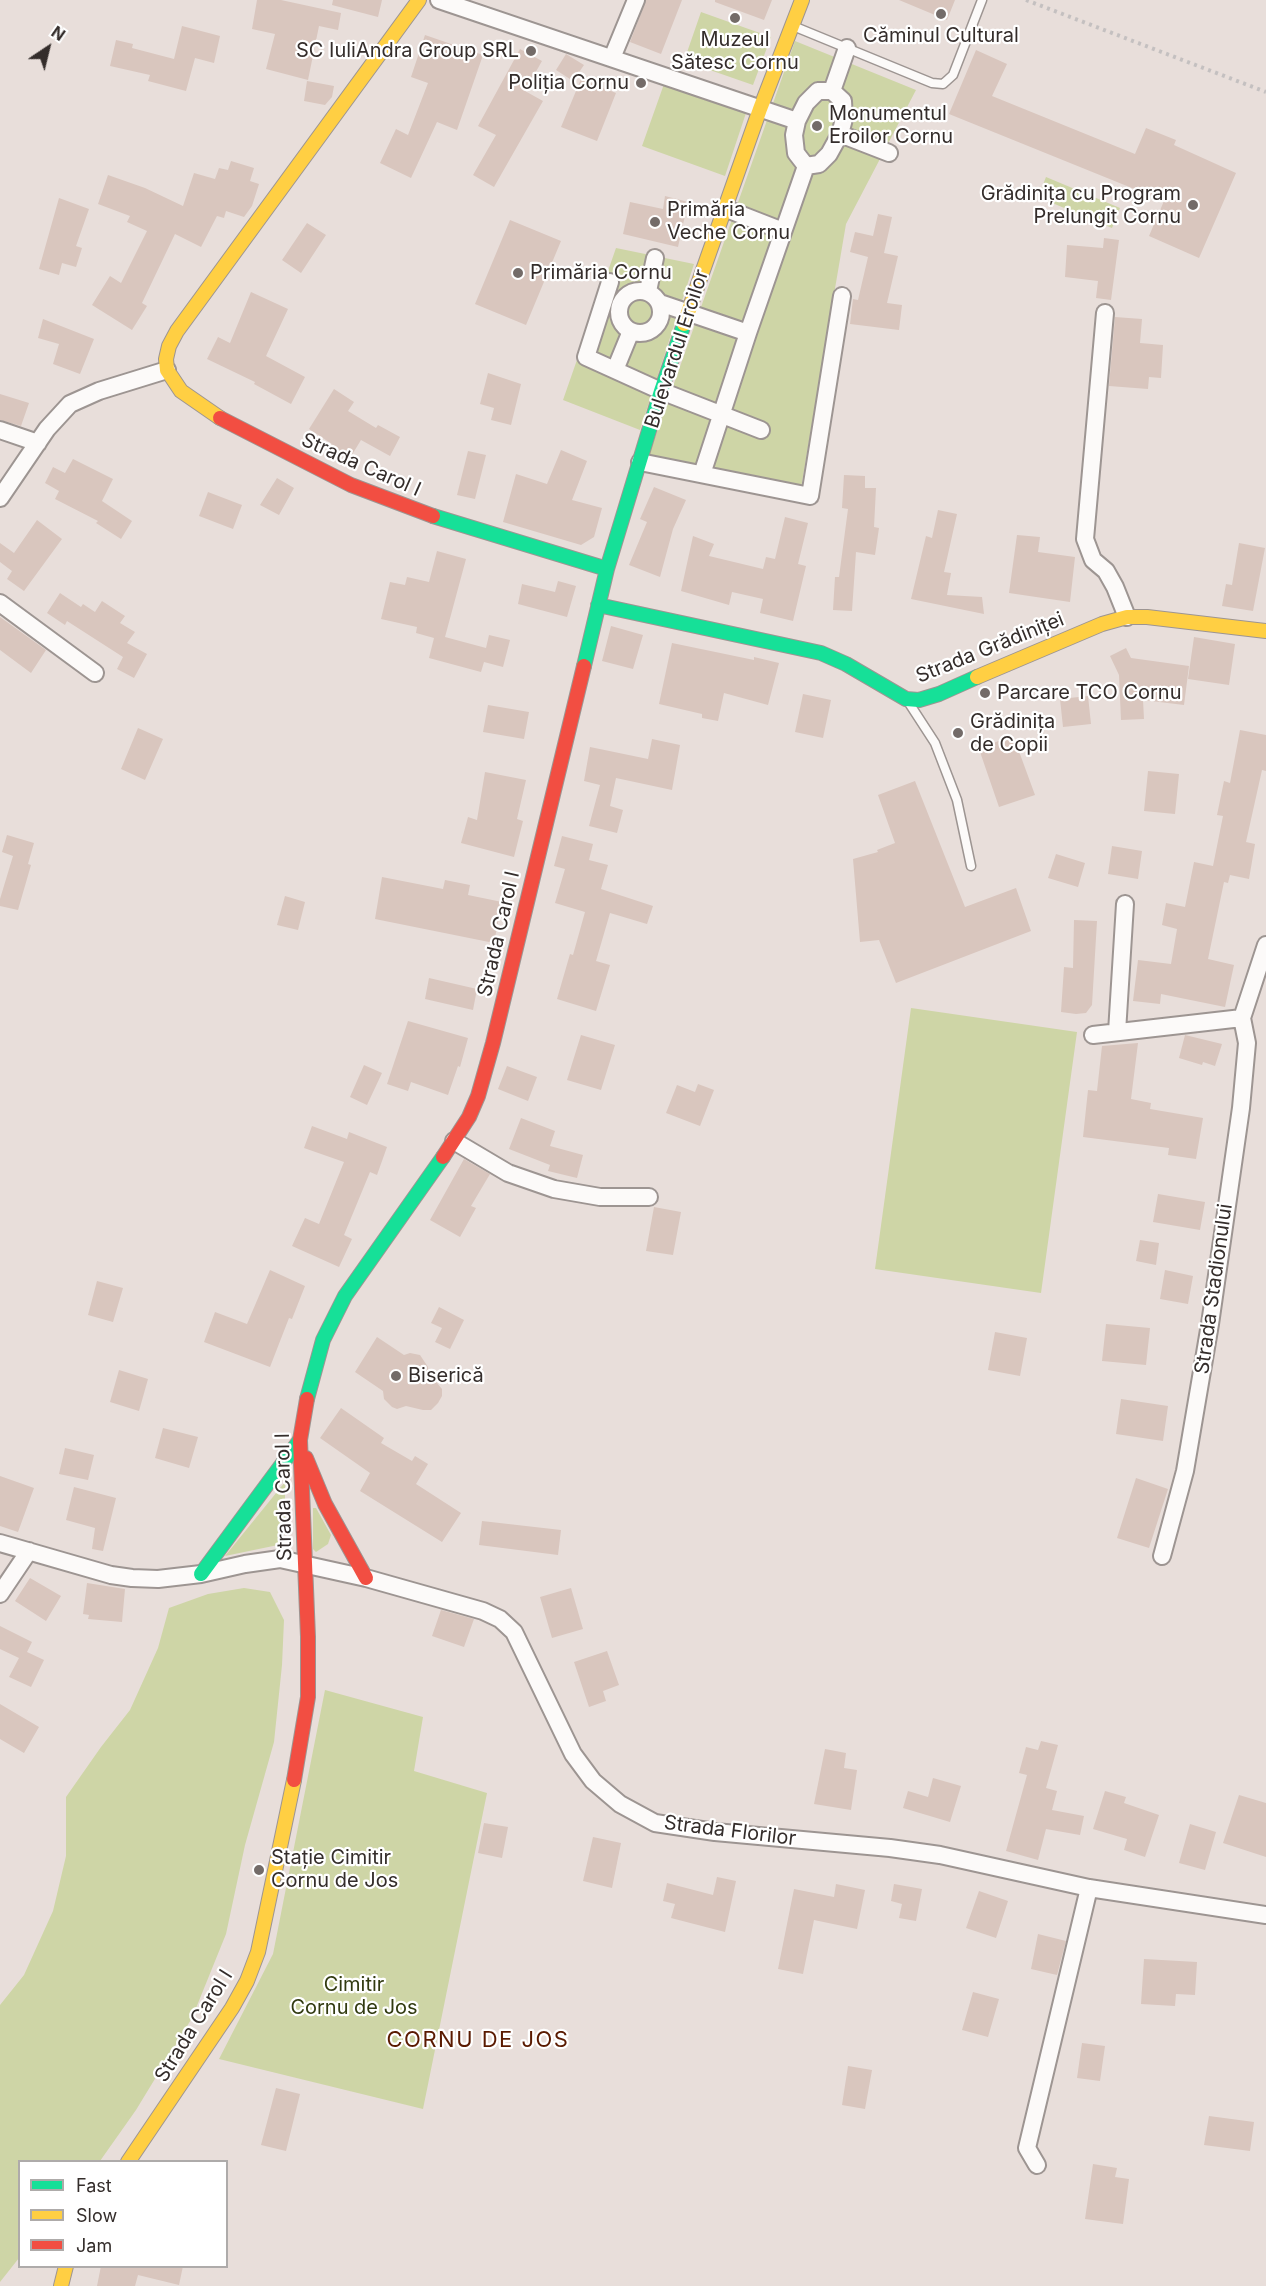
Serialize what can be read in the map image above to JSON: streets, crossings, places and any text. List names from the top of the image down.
{
  "streets": {
    "main road": ["Bulevardul Eroilor", "Strada Carol I", "Strada Grădiniței"],
    "street": ["Strada Stadionului", "Strada Florilor"]
  },
  "crossings": [
    ["Bulevardul Eroilor", "Strada Carol I"],
    ["Strada Carol I", "Strada Grădiniței"],
    ["Strada Carol I", "Strada Florilor"]
  ],
  "districts": ["CORNU DE JOS"],
  "parks": ["Cimitir Cornu de Jos"],
  "places": [
    "Căminul Cultural",
    "Muzeul Sătesc Cornu",
    "SC IuliAndra Group SRL",
    "Poliția Cornu",
    "Monumentul Eroilor Cornu",
    "Grădinița cu Program Prelungit Cornu",
    "Primăria Veche Cornu",
    "Primăria Cornu",
    "Parcare TCO Cornu",
    "Grădinița de Copii",
    "Biserică",
    "Stație Cimitir Cornu de Jos"
  ],
  "legend": ["Fast", "Slow", "Jam"],
  "north": "top right"
}
